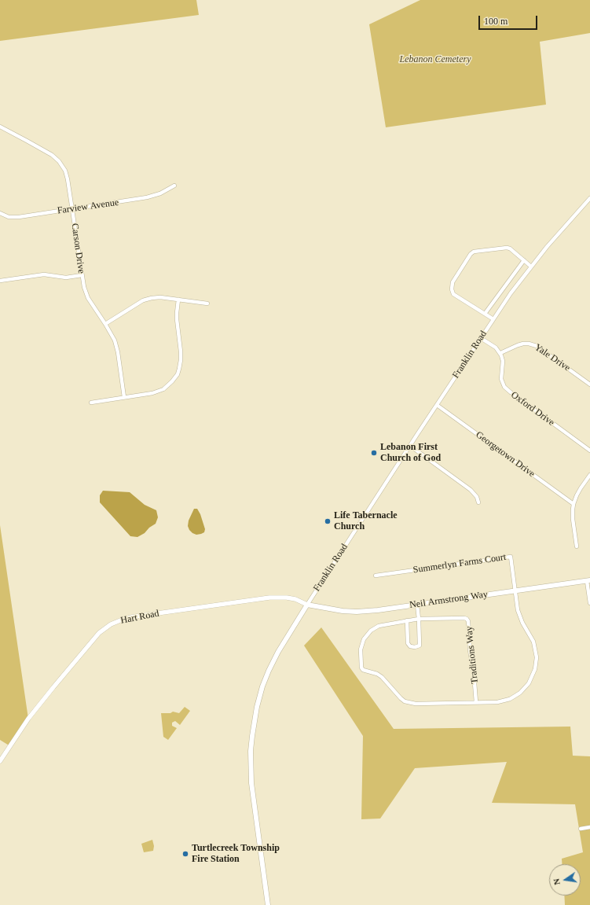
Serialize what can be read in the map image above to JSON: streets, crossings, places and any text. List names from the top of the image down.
{
  "streets": {
    "main road": ["Franklin Road", "Neil Armstrong Way"],
    "street": [
      "Farview Avenue",
      "Carson Drive",
      "Yale Drive",
      "Oxford Drive",
      "Georgetown Drive",
      "Summerlyn Farms Court",
      "Hart Road",
      "Traditions Way"
    ]
  },
  "crossings": [
    ["Farview Avenue", "Carson Drive"],
    ["Franklin Road", "Georgetown Drive"],
    ["Franklin Road", "Neil Armstrong Way"],
    ["Franklin Road", "Hart Road"],
    ["Yale Drive", "Oxford Drive"],
    ["Summerlyn Farms Court", "Neil Armstrong Way"],
    ["Summerlyn Farms Court", "Traditions Way"],
    ["Neil Armstrong Way", "Hart Road"],
    ["Neil Armstrong Way", "Traditions Way"]
  ],
  "parks": ["Lebanon Cemetery"],
  "places": ["Lebanon First Church of God", "Life Tabernacle Church", "Turtlecreek Township Fire Station"],
  "scale_bar": "100 m",
  "north": "left"
}
